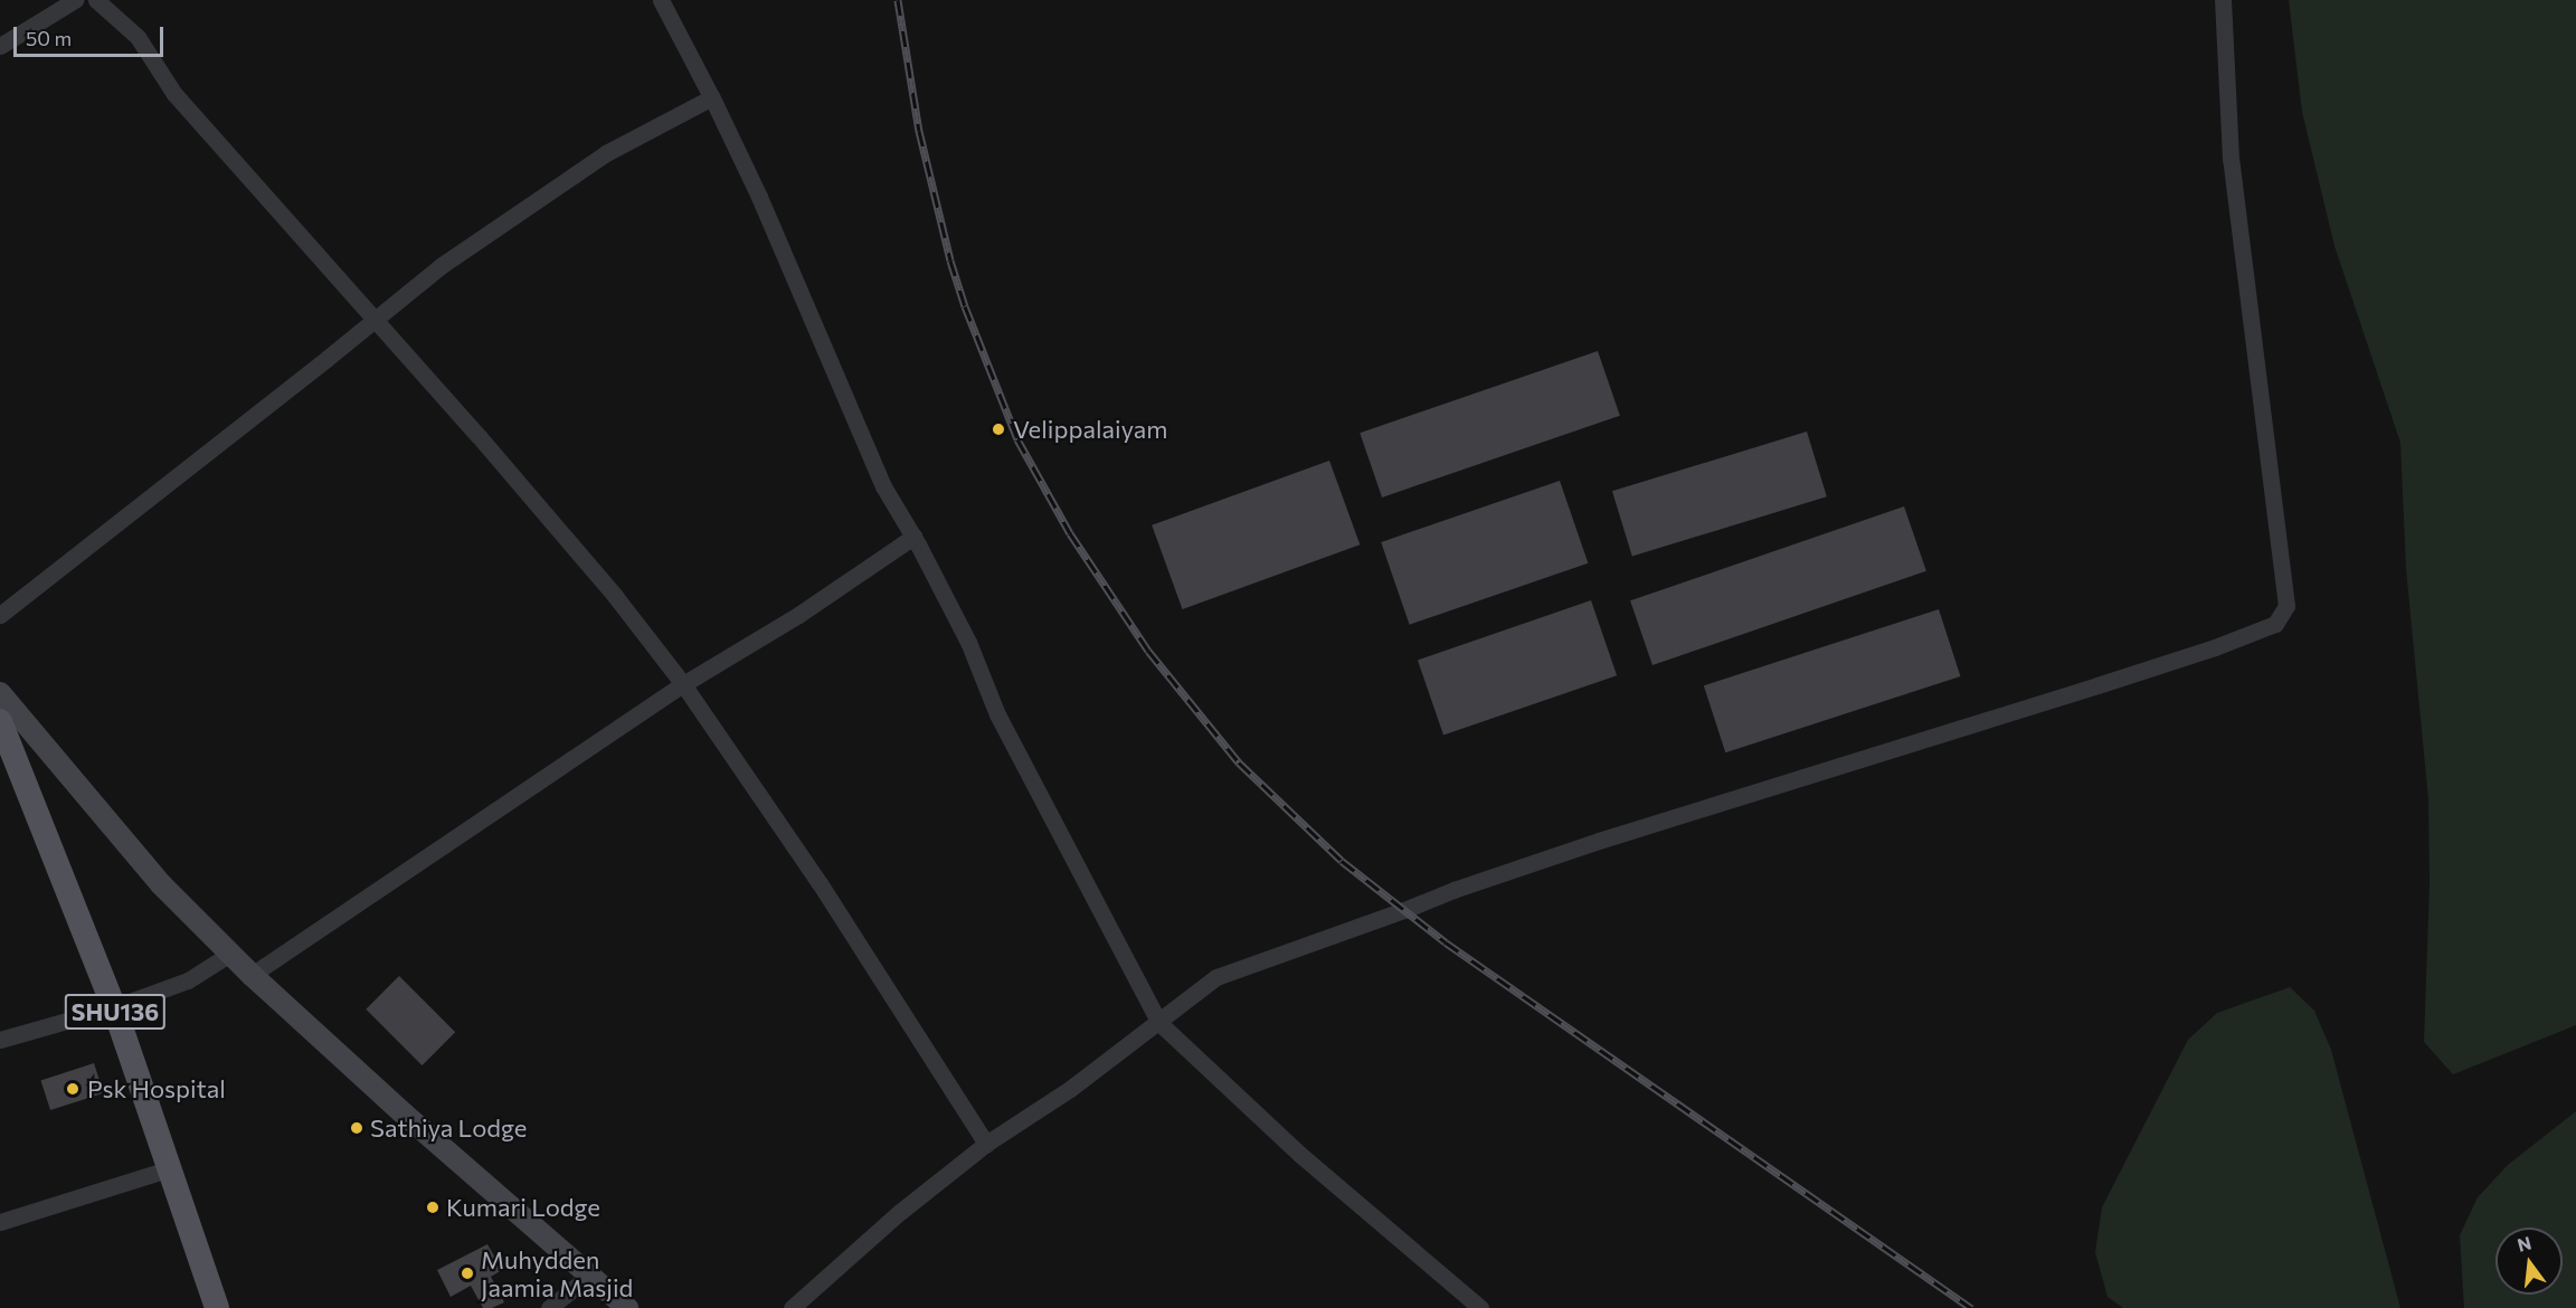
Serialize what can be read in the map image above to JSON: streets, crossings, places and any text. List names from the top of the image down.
{
  "streets": {
    "main road": ["SHU136"]
  },
  "places": [
    "Velippalaiyam",
    "Psk Hospital",
    "Sathiya Lodge",
    "Kumari Lodge",
    "Muhydden Jaamia Masjid"
  ],
  "scale_bar": "50 m",
  "north": "top"
}
